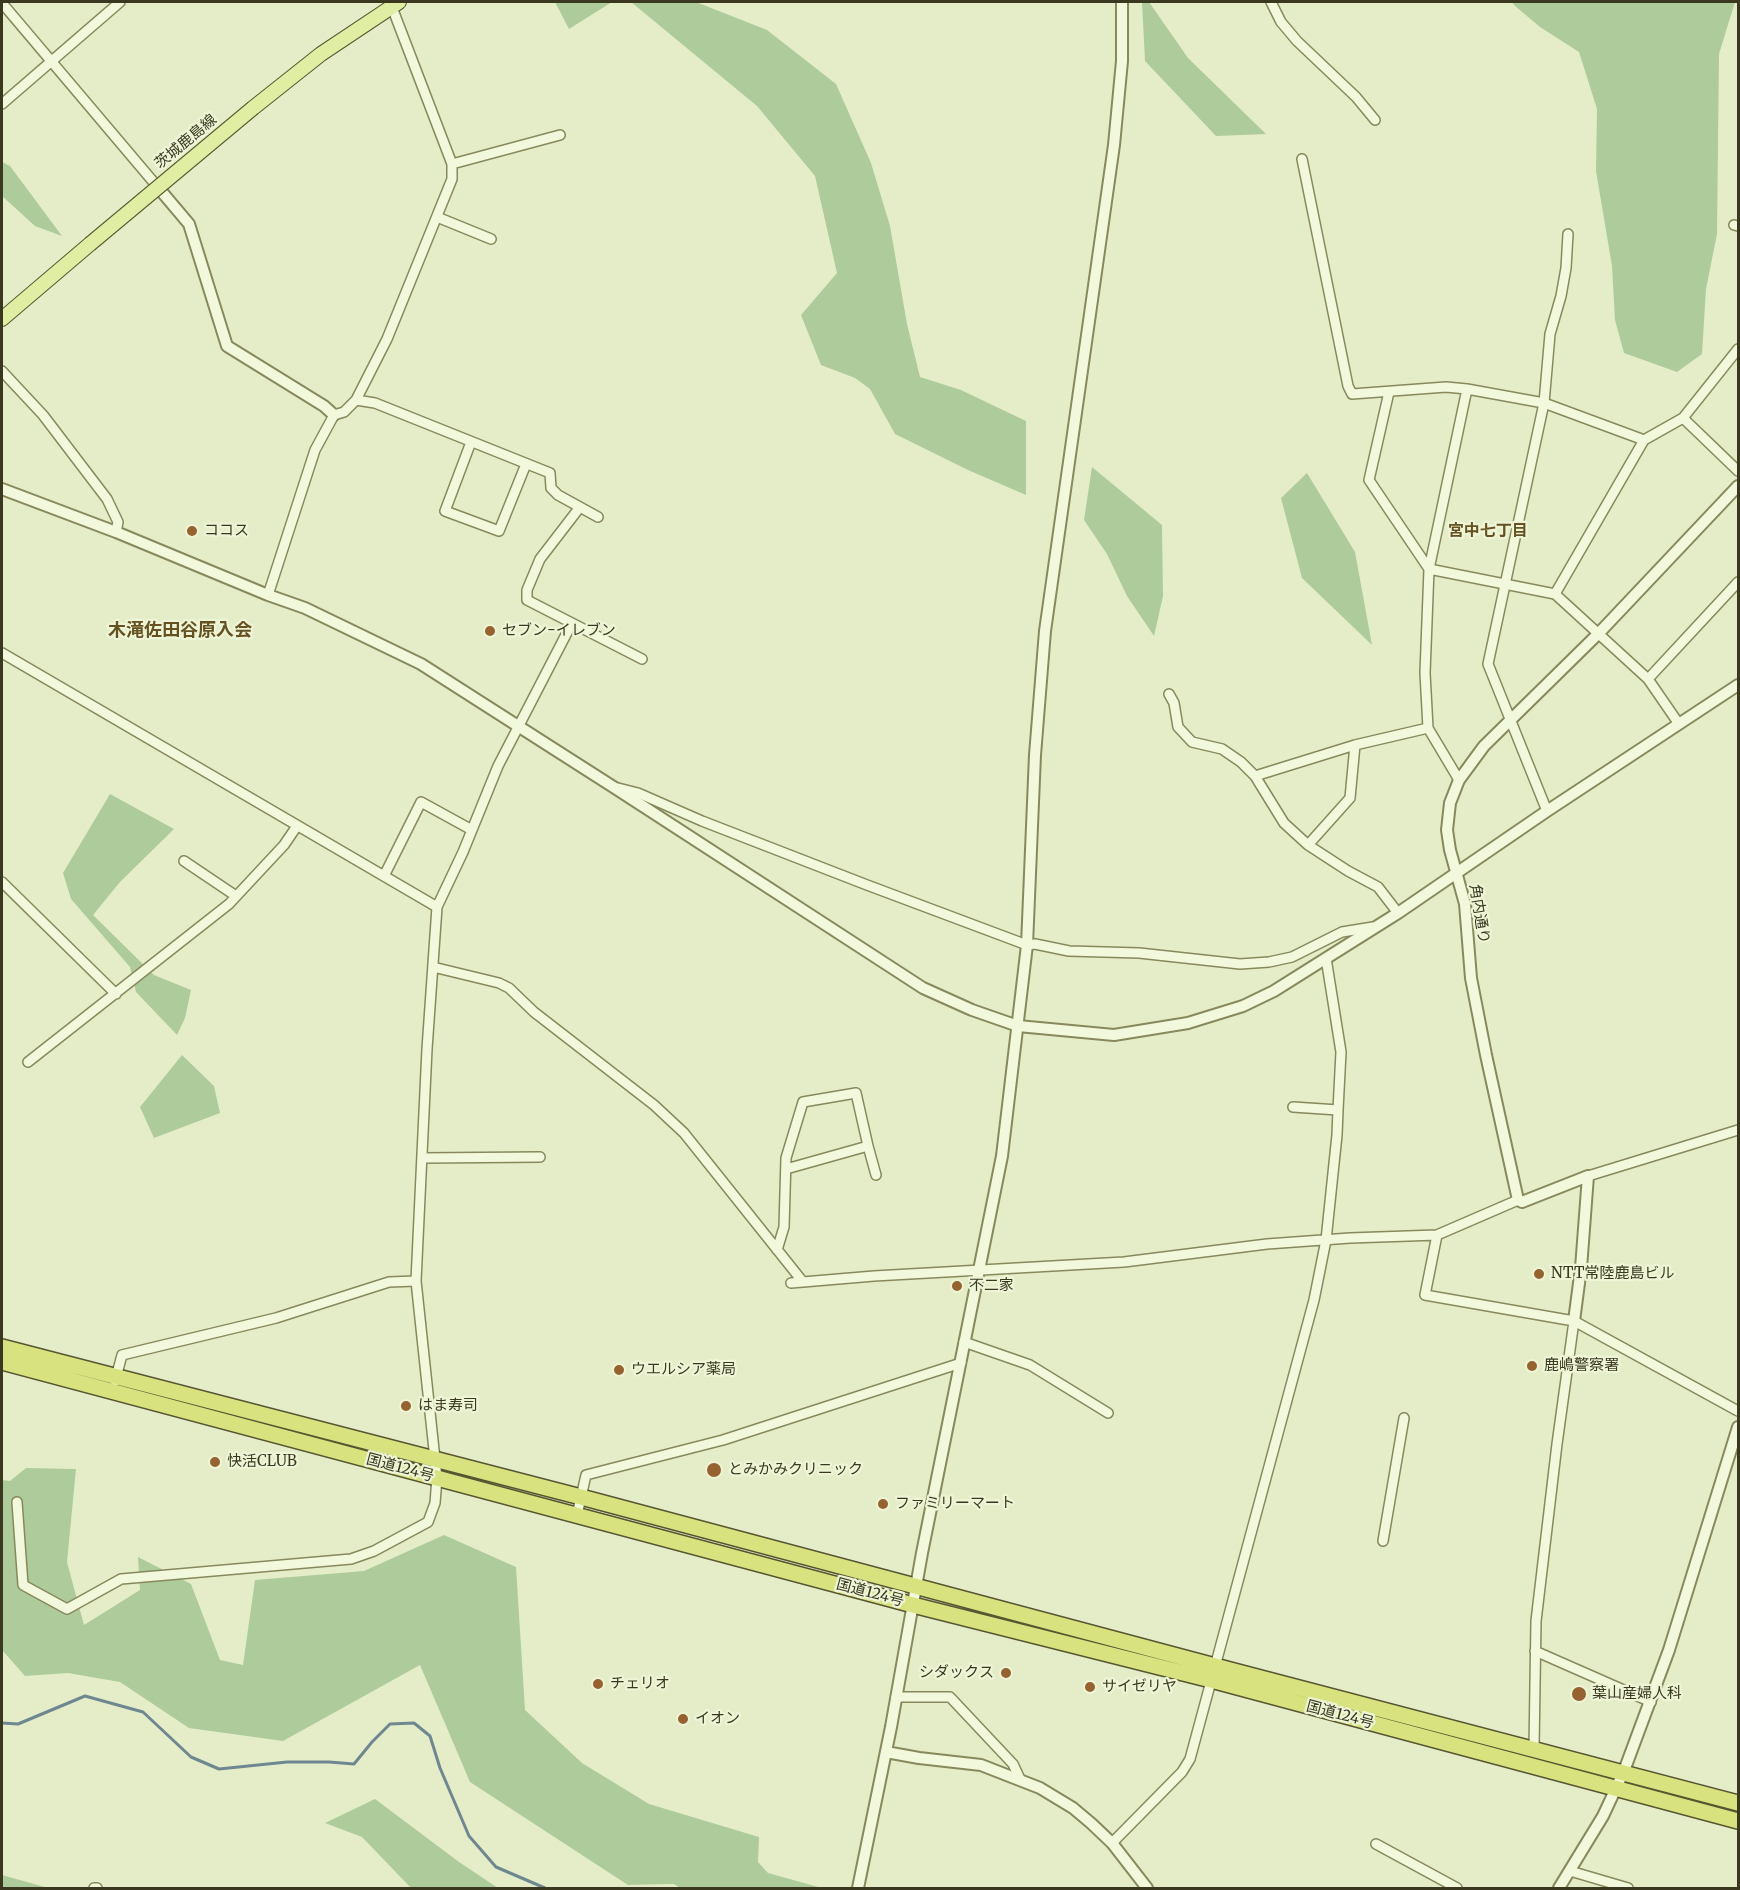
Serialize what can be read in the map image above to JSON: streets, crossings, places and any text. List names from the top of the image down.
{
  "streets": {
    "highway": ["国道124号"],
    "main road": ["茨城鹿島線"],
    "street": ["角内通り"]
  },
  "districts": ["宮中七丁目", "木滝佐田谷原入会"],
  "places": [
    "ココス",
    "セブン-イレブン",
    "NTT常陸鹿島ビル",
    "不二家",
    "鹿嶋警察署",
    "ウエルシア薬局",
    "はま寿司",
    "快活CLUB",
    "とみかみクリニック",
    "ファミリーマート",
    "シダックス",
    "チェリオ",
    "サイゼリヤ",
    "葉山産婦人科",
    "イオン"
  ]
}
